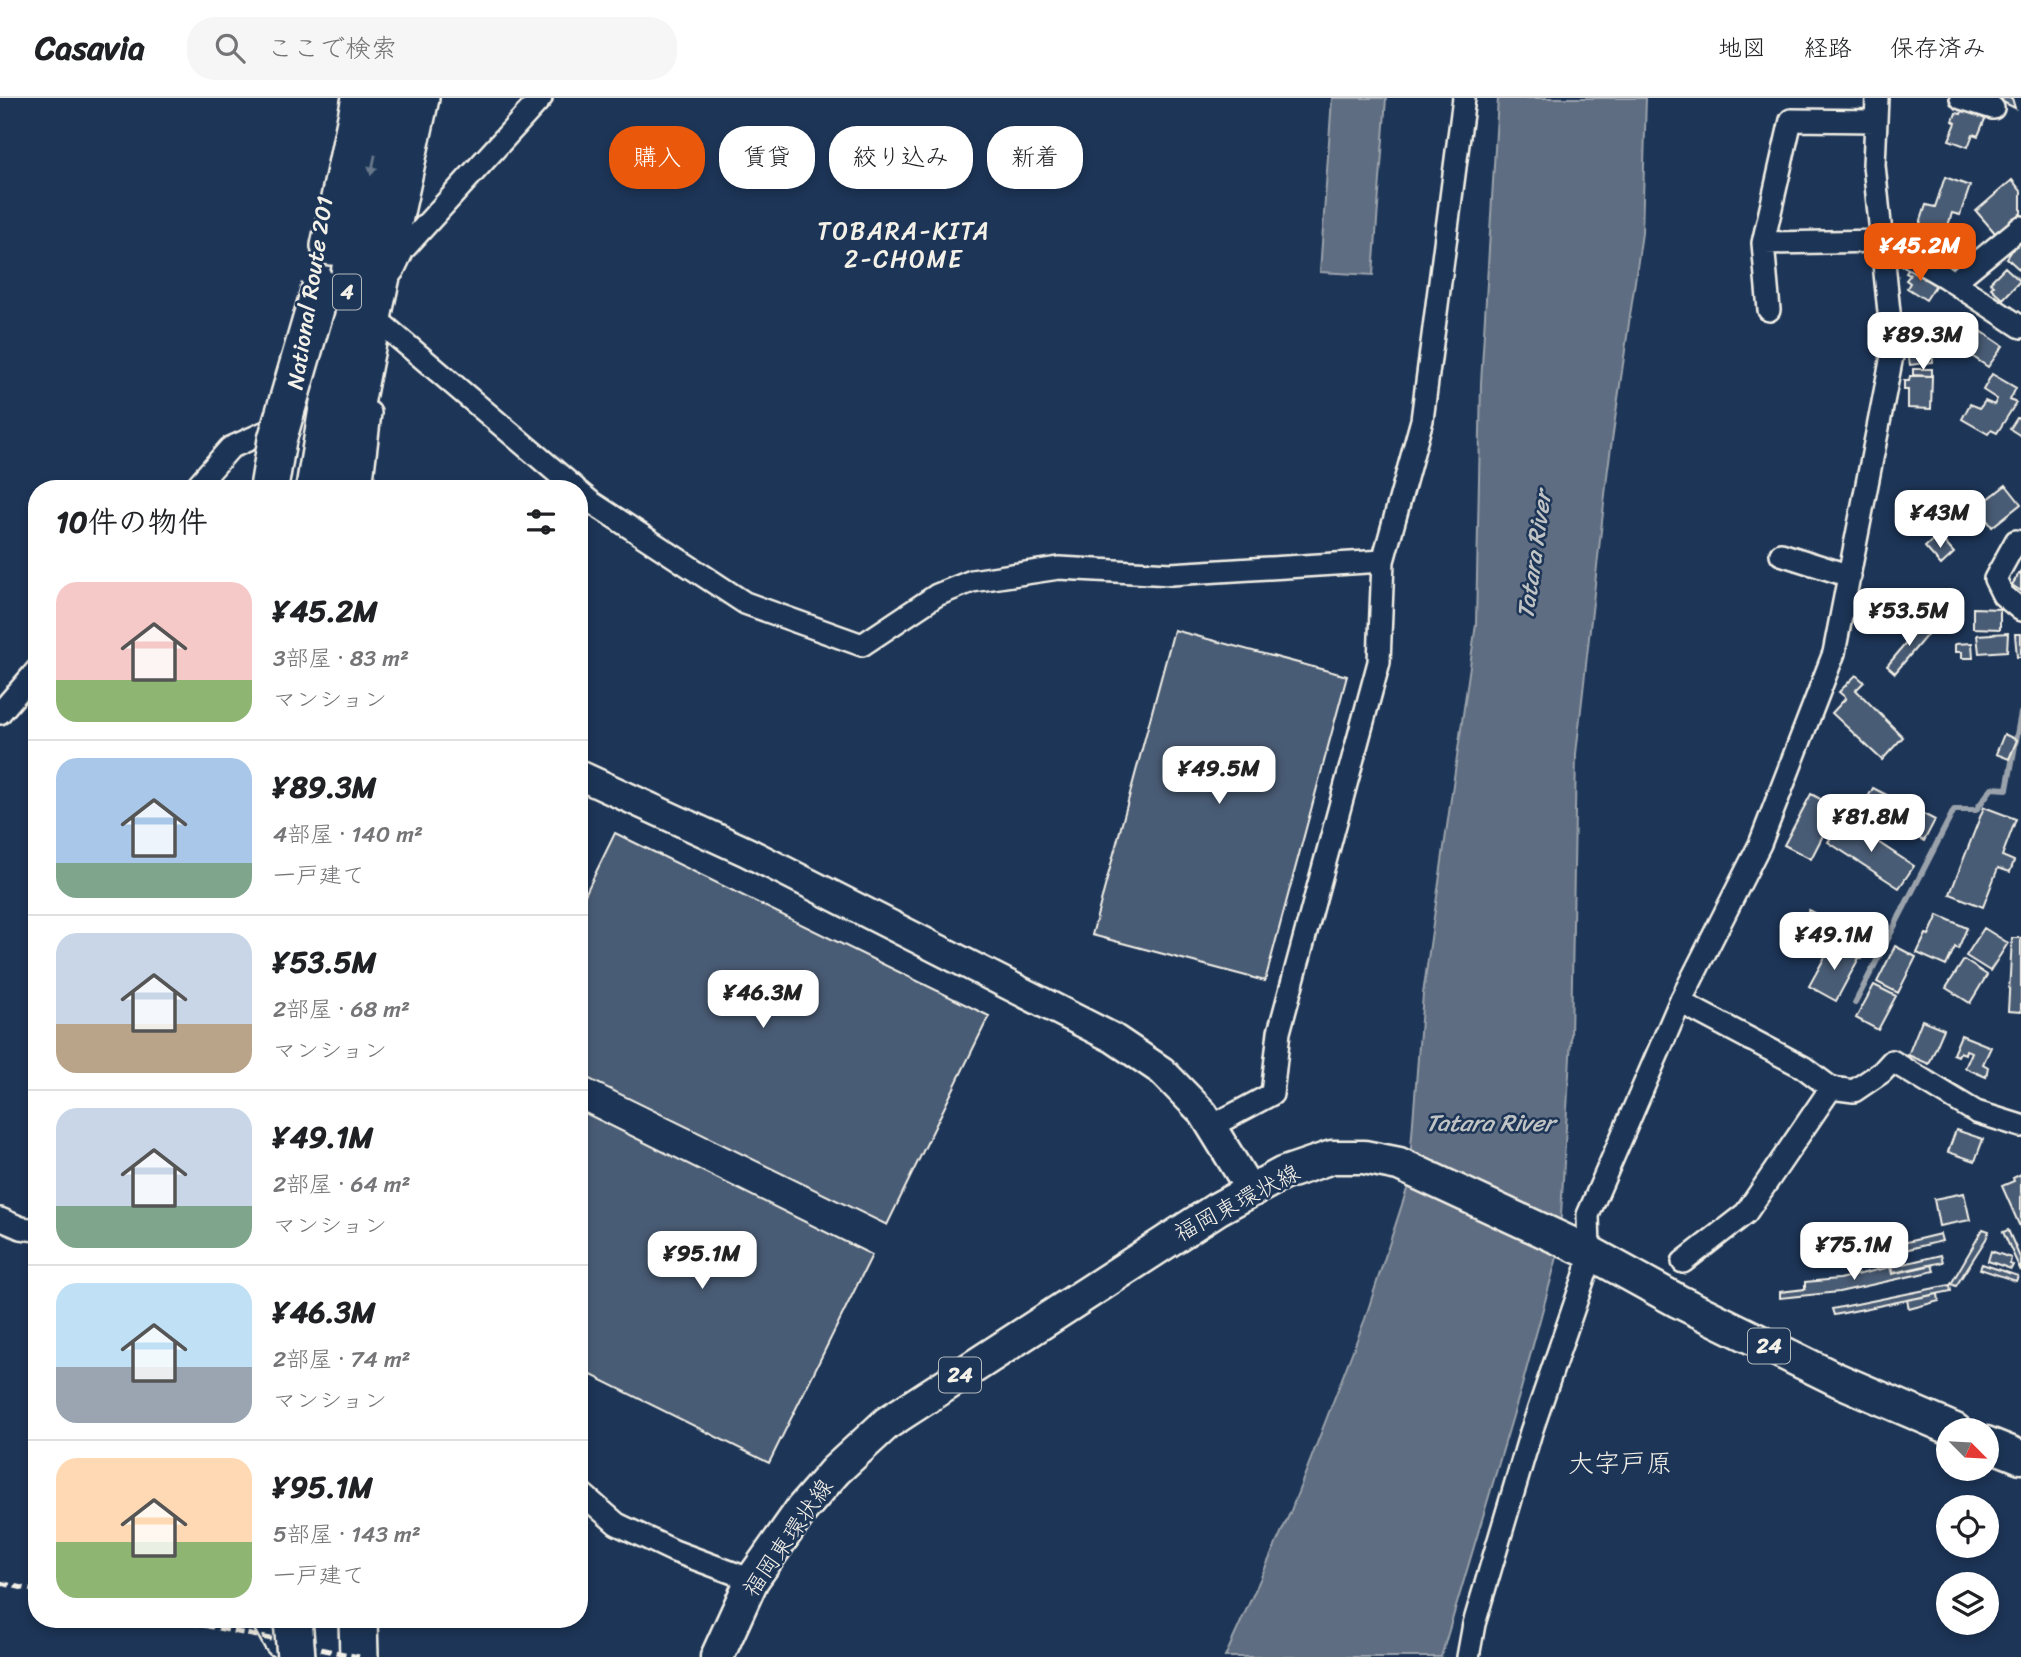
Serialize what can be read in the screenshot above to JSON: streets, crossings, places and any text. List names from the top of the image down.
{
  "streets": {
    "highway": ["4", "National Route 201"],
    "main road": ["福岡東環状線", "24"]
  },
  "districts": ["TOBARA-KITA 2-CHOME", "大字戸原"],
  "water": ["Tatara River"],
  "north": "bottom right",
  "page": {
    "header": "Casavia",
    "search": "ここで検索",
    "nav": ["地図", "経路", "保存済み"],
    "chip": [
      "購入",
      "賃貸",
      "絞り込み",
      "新着"
    ],
    "price": [
      "¥45.2M",
      "¥89.3M",
      "¥43M",
      "¥53.5M",
      "¥49.5M",
      "¥81.8M",
      "¥49.1M",
      "¥46.3M",
      "¥75.1M",
      "¥95.1M"
    ],
    "heading": "10件の物件",
    "list": [
      {
        "name": "¥45.2M",
        "note": "3部屋 · 83 m² · マンション"
      },
      {
        "name": "¥89.3M",
        "note": "4部屋 · 140 m² · 一戸建て"
      },
      {
        "name": "¥53.5M",
        "note": "2部屋 · 68 m² · マンション"
      },
      {
        "name": "¥49.1M",
        "note": "2部屋 · 64 m² · マンション"
      },
      {
        "name": "¥46.3M",
        "note": "2部屋 · 74 m² · マンション"
      },
      {
        "name": "¥95.1M",
        "note": "5部屋 · 143 m² · 一戸建て"
      }
    ]
  }
}
